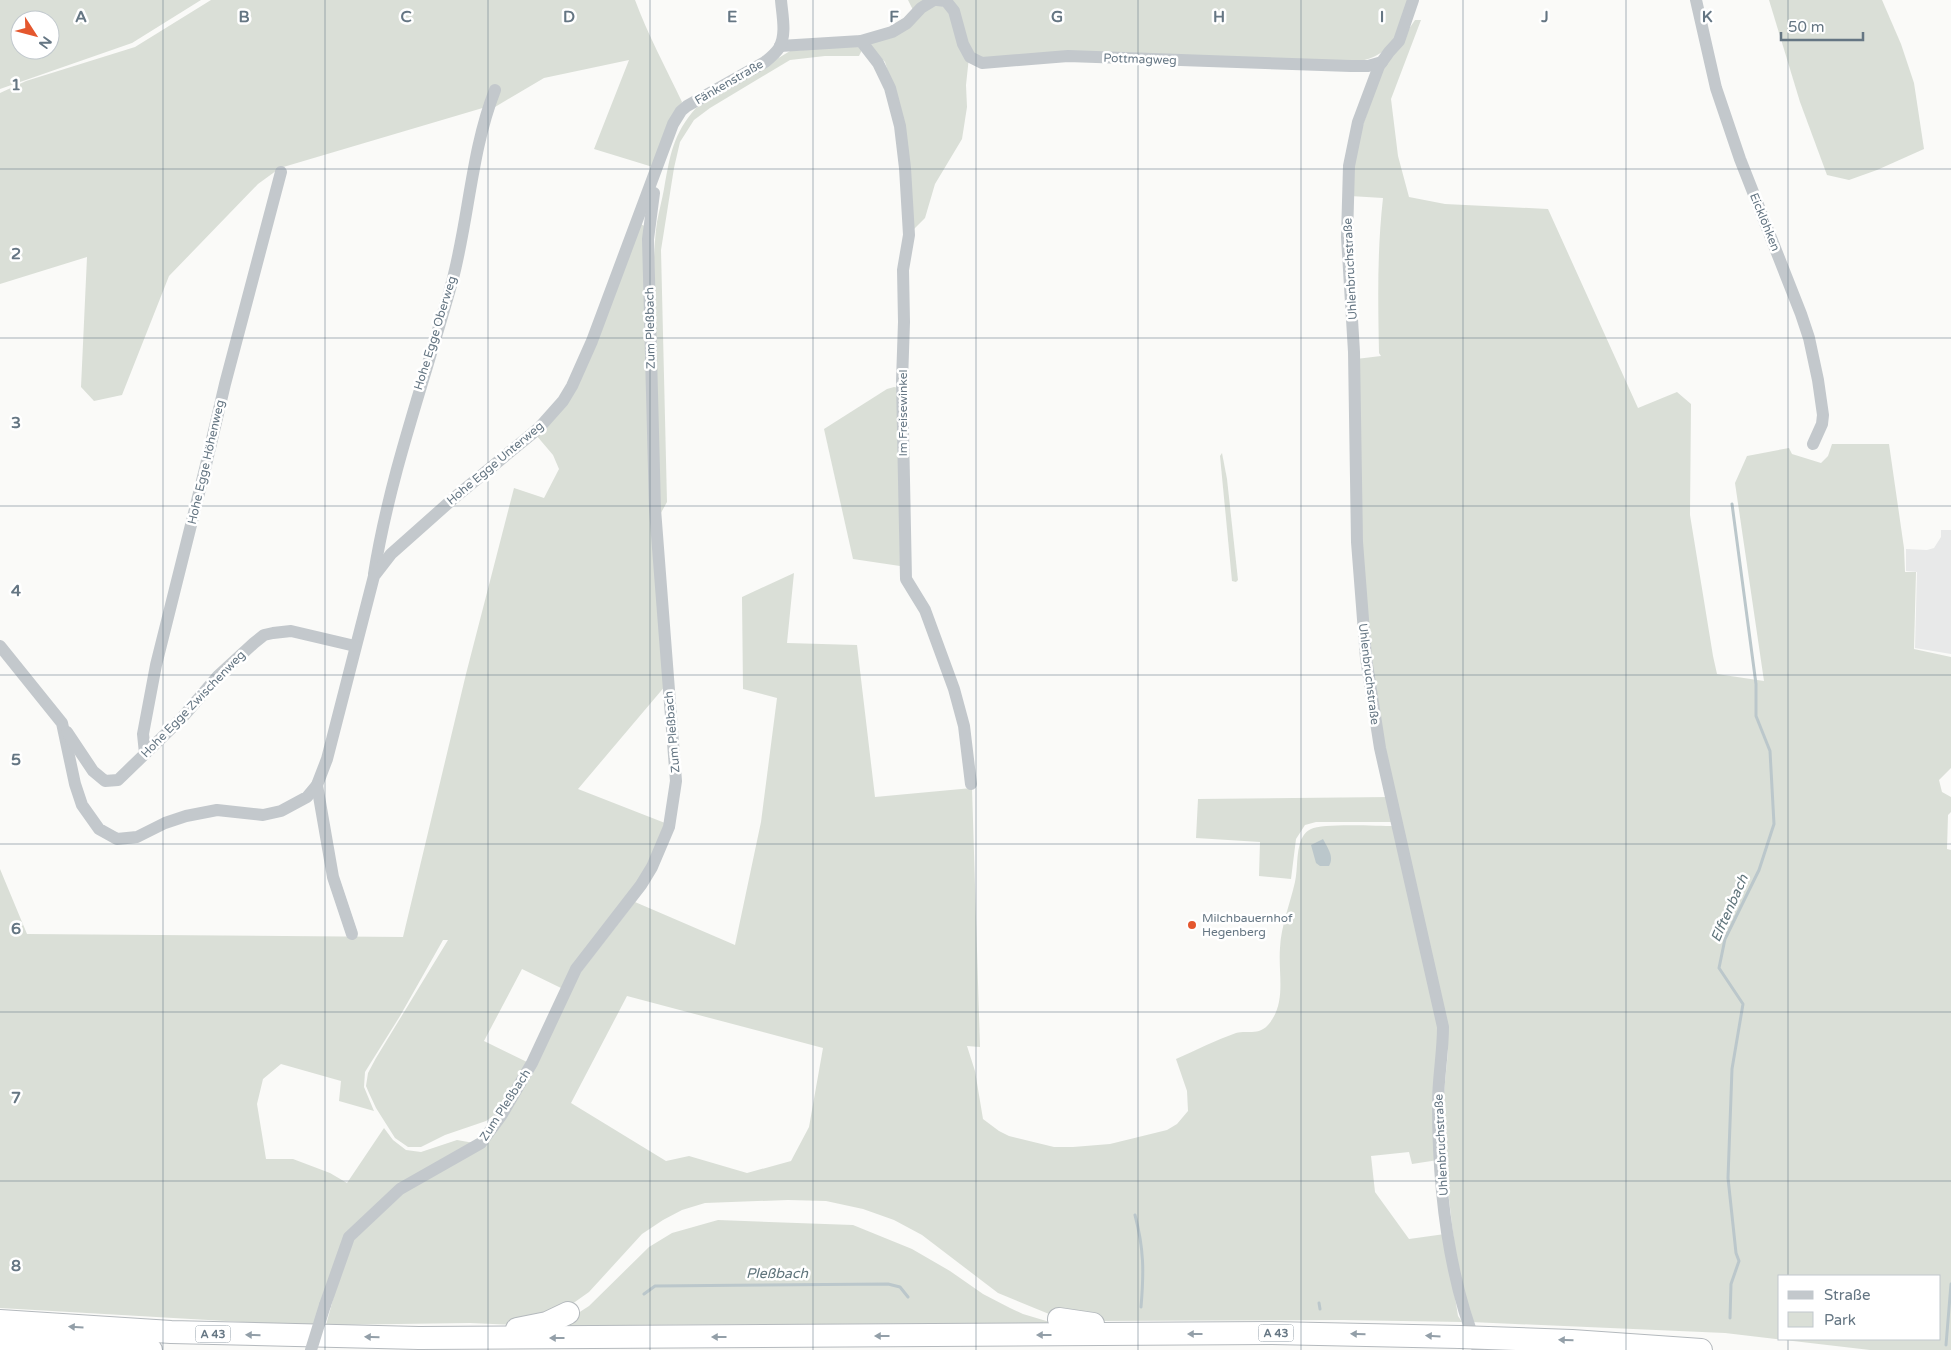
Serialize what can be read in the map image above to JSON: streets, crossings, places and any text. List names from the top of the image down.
{
  "streets": {
    "highway": ["A 43"],
    "street": [
      "Pottmagweg",
      "Fänkenstraße",
      "Eicklöhken",
      "Uhlenbruchstraße",
      "Zum Pleßbach",
      "Hohe Egge Oberweg",
      "Im Freisewinkel",
      "Hohe Egge Höhenweg",
      "Hohe Egge Unterweg",
      "Hohe Egge Zwischenweg"
    ]
  },
  "crossings": [
    ["Pottmagweg", "Fänkenstraße"],
    ["Pottmagweg", "Uhlenbruchstraße"],
    ["Pottmagweg", "Im Freisewinkel"],
    ["Fänkenstraße", "Hohe Egge Unterweg"],
    ["Uhlenbruchstraße", "A 43"],
    ["Zum Pleßbach", "Hohe Egge Unterweg"],
    ["Hohe Egge Oberweg", "Hohe Egge Unterweg"],
    ["Hohe Egge Höhenweg", "Hohe Egge Zwischenweg"],
    ["Hohe Egge Unterweg", "Hohe Egge Zwischenweg"]
  ],
  "water": ["Elftenbach", "Pleßbach"],
  "places": ["Milchbauernhof Hegenberg"],
  "legend": ["Straße", "Park"],
  "scale_bar": "50 m",
  "north": "bottom right",
  "grid": {
    "columns": [
      "A",
      "B",
      "C",
      "D",
      "E",
      "F",
      "G",
      "H",
      "I",
      "J",
      "K"
    ],
    "rows": [
      "1",
      "2",
      "3",
      "4",
      "5",
      "6",
      "7",
      "8"
    ]
  }
}
